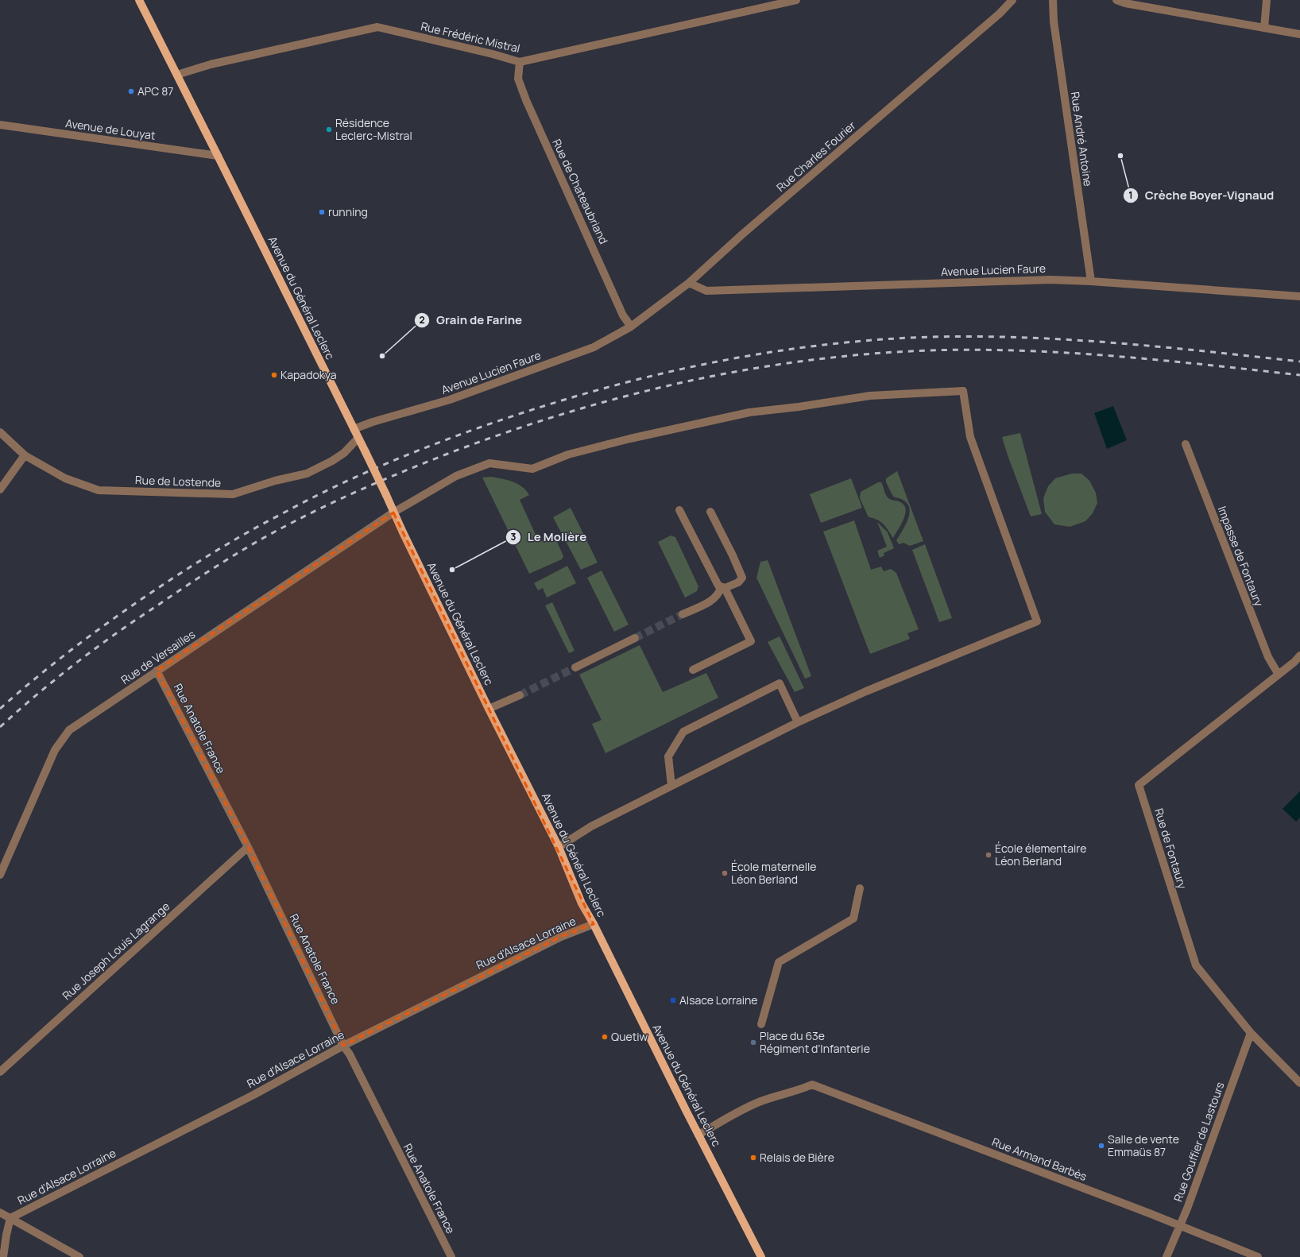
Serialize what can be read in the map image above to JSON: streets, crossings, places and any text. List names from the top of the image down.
{
  "streets": {
    "main road": ["Avenue du Général Leclerc"],
    "street": [
      "Rue Frédéric Mistral",
      "Avenue de Louyat",
      "Rue André Antoine",
      "Rue Charles Fourier",
      "Rue de Chateaubriand",
      "Avenue Lucien Faure",
      "Rue de Lostende",
      "Impasse de Fontaury",
      "Rue de Versailles",
      "Rue Anatole France",
      "Rue de Fontaury",
      "Rue d'Alsace Lorraine",
      "Rue Joseph Louis Lagrange",
      "Rue Gouffier de Lastours",
      "Rue Armand Barbès"
    ]
  },
  "crossings": [
    ["Rue Frédéric Mistral", "Rue de Chateaubriand"],
    ["Rue Frédéric Mistral", "Avenue du Général Leclerc"],
    ["Avenue de Louyat", "Avenue du Général Leclerc"],
    ["Rue André Antoine", "Avenue Lucien Faure"],
    ["Rue Charles Fourier", "Rue de Chateaubriand"],
    ["Rue Charles Fourier", "Avenue Lucien Faure"],
    ["Rue de Chateaubriand", "Avenue Lucien Faure"],
    ["Avenue Lucien Faure", "Avenue du Général Leclerc"],
    ["Avenue du Général Leclerc", "Rue de Lostende"],
    ["Avenue du Général Leclerc", "Rue de Versailles"],
    ["Avenue du Général Leclerc", "Rue d'Alsace Lorraine"],
    ["Avenue du Général Leclerc", "Rue Armand Barbès"],
    ["Impasse de Fontaury", "Rue de Fontaury"],
    ["Rue de Versailles", "Rue Anatole France"],
    ["Rue Anatole France", "Rue d'Alsace Lorraine"],
    ["Rue Anatole France", "Rue Joseph Louis Lagrange"],
    ["Rue de Fontaury", "Rue Gouffier de Lastours"],
    ["Rue Gouffier de Lastours", "Rue Armand Barbès"]
  ],
  "places": {
    "other": [
      "APC 87",
      "Résidence Leclerc-Mistral",
      "Crèche Boyer-Vignaud",
      "running",
      "Grain de Farine",
      "Kapadokya",
      "Le Molière",
      "École élementaire Léon Berland",
      "École maternelle Léon Berland",
      "Quetiw",
      "Place du 63e Régiment d'Infanterie",
      "Salle de vente Emmaüs 87",
      "Relais de Bière"
    ],
    "transit": ["Alsace Lorraine"]
  }
}
